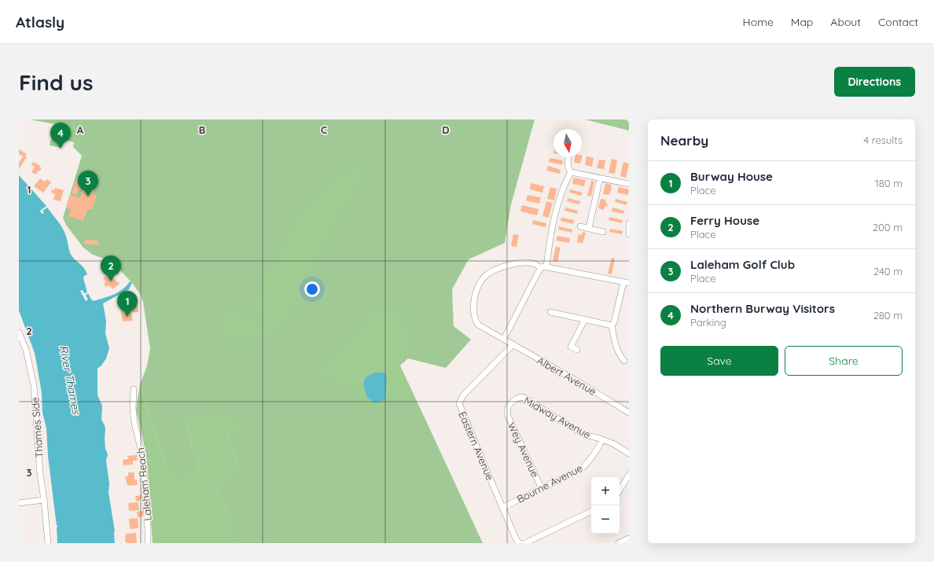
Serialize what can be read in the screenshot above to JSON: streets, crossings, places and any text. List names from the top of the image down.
{
  "streets": {
    "street": [
      "Albert Avenue",
      "Midway Avenue",
      "Thames Side",
      "Eastern Avenue",
      "Wey Avenue",
      "Bourne Avenue",
      "Laleham Reach"
    ]
  },
  "crossings": [
    ["Albert Avenue", "Eastern Avenue"],
    ["Midway Avenue", "Wey Avenue"],
    ["Midway Avenue", "Bourne Avenue"],
    ["Eastern Avenue", "Bourne Avenue"],
    ["Wey Avenue", "Bourne Avenue"]
  ],
  "water": ["River Thames"],
  "north": "bottom",
  "page": {
    "header": "Atlasly",
    "nav": [
      "Home",
      "Map",
      "About",
      "Contact"
    ],
    "buttons": [
      "Directions",
      ["Save", "Share"]
    ],
    "title": "Find us",
    "heading": ["Nearby", "4 results"],
    "pins": [
      "4",
      "3",
      "2",
      "1"
    ],
    "list": [
      {
        "mark": "1",
        "name": "Burway House",
        "note": "Place",
        "value": "180 m"
      },
      {
        "mark": "2",
        "name": "Ferry House",
        "note": "Place",
        "value": "200 m"
      },
      {
        "mark": "3",
        "name": "Laleham Golf Club",
        "note": "Place",
        "value": "240 m"
      },
      {
        "mark": "4",
        "name": "Northern Burway Visitors",
        "note": "Parking",
        "value": "280 m"
      }
    ],
    "map_buttons": ["+", "−"]
  },
  "grid": {
    "columns": [
      "A",
      "B",
      "C",
      "D"
    ],
    "rows": ["1", "2", "3"]
  }
}
